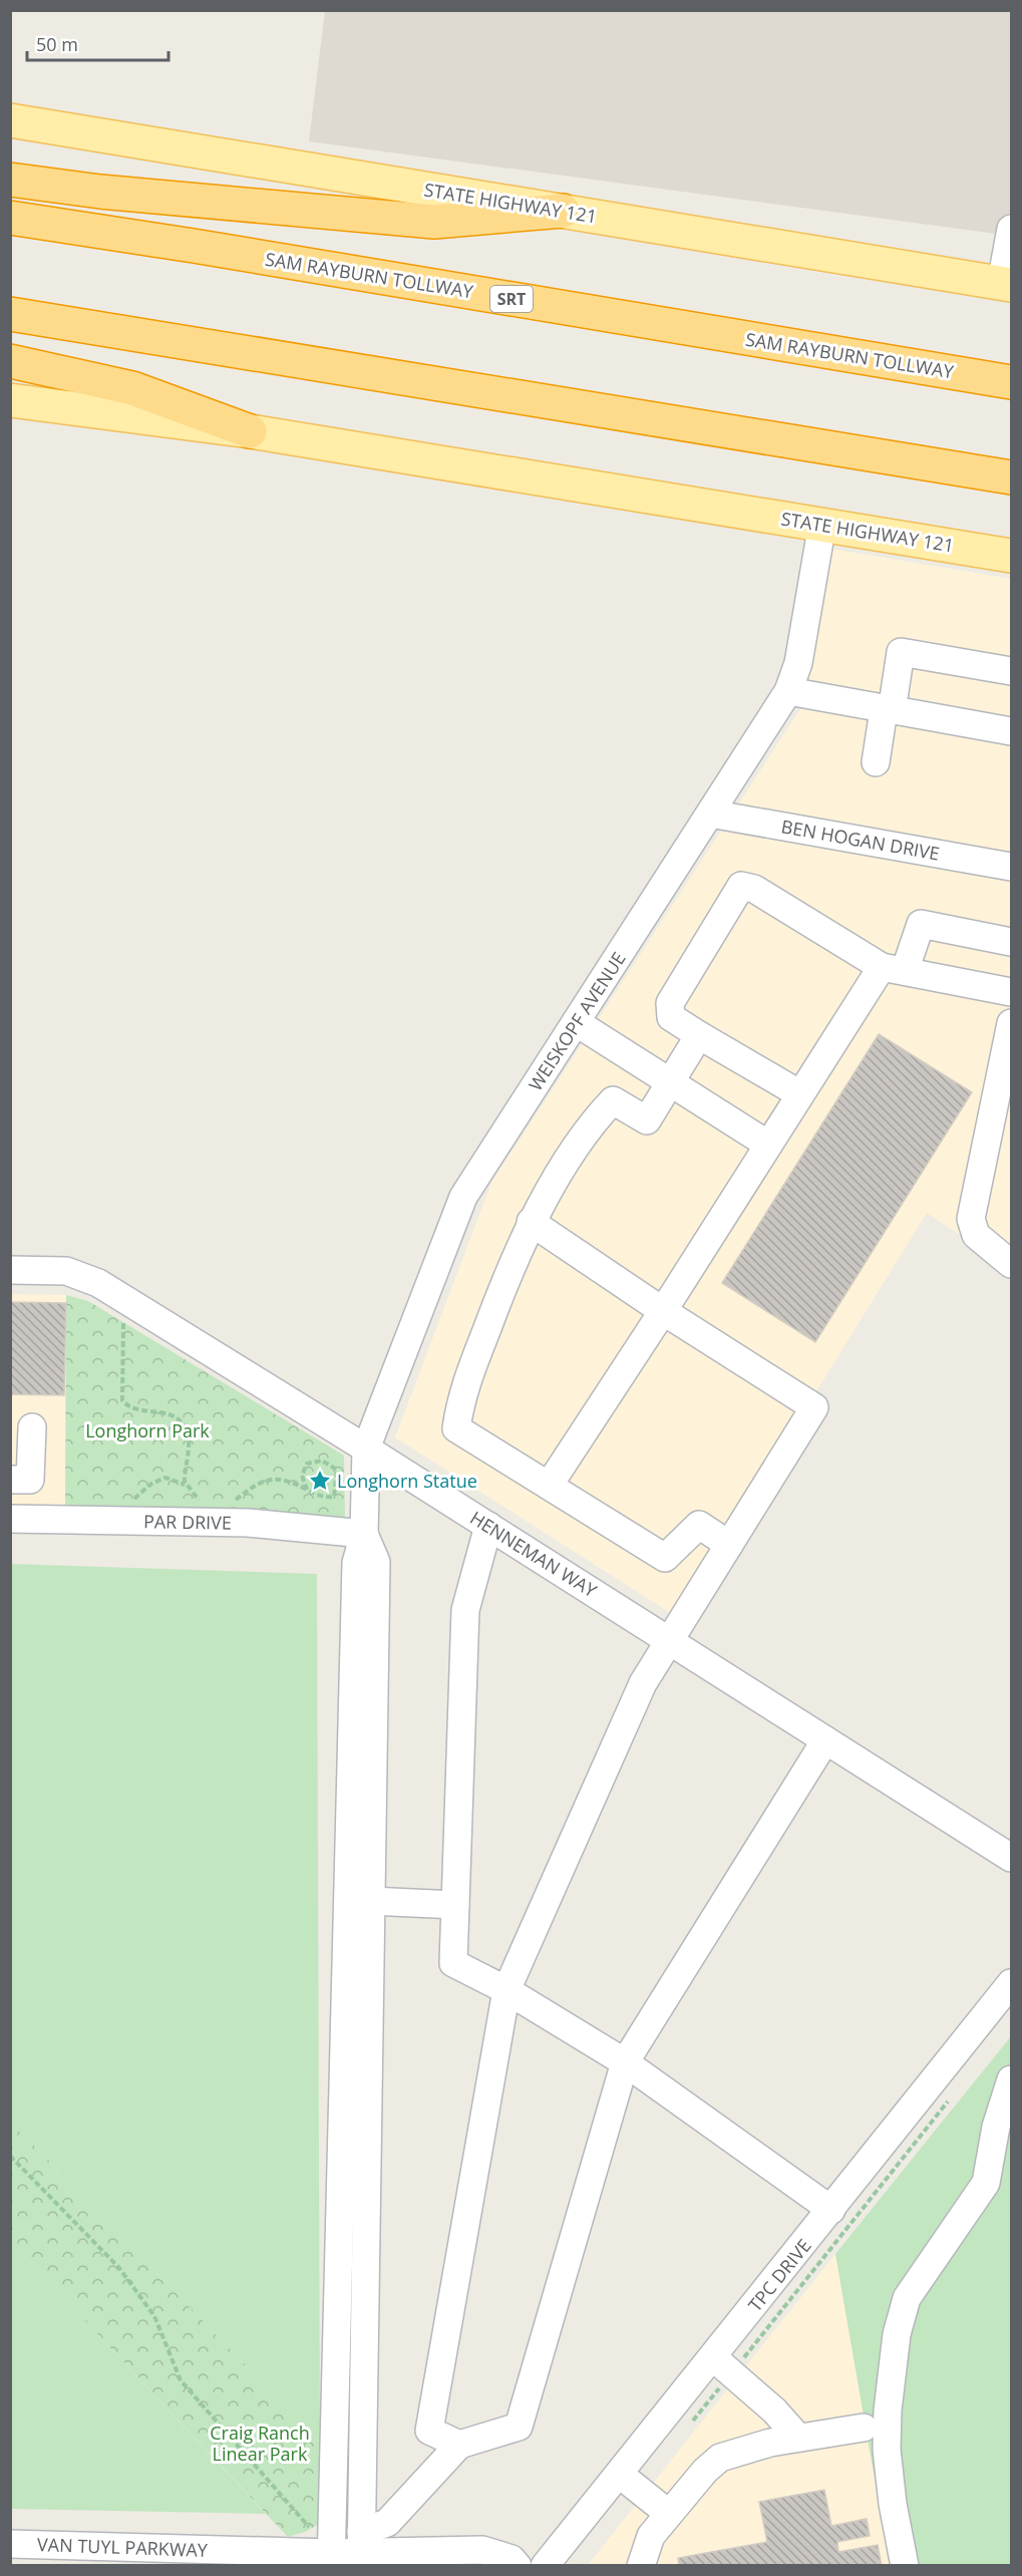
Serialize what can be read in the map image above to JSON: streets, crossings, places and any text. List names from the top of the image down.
{
  "streets": {
    "highway": ["SAM RAYBURN TOLLWAY", "SRT"],
    "main road": ["STATE HIGHWAY 121"],
    "street": [
      "BEN HOGAN DRIVE",
      "WEISKOPF AVENUE",
      "PAR DRIVE",
      "HENNEMAN WAY",
      "TPC DRIVE",
      "VAN TUYL PARKWAY"
    ]
  },
  "crossings": [
    ["STATE HIGHWAY 121", "WEISKOPF AVENUE"],
    ["BEN HOGAN DRIVE", "WEISKOPF AVENUE"],
    ["WEISKOPF AVENUE", "PAR DRIVE"],
    ["WEISKOPF AVENUE", "HENNEMAN WAY"]
  ],
  "parks": ["Longhorn Park", "Craig Ranch Linear Park"],
  "places": {
    "place": ["Longhorn Statue"]
  },
  "scale_bar": "50 m"
}
